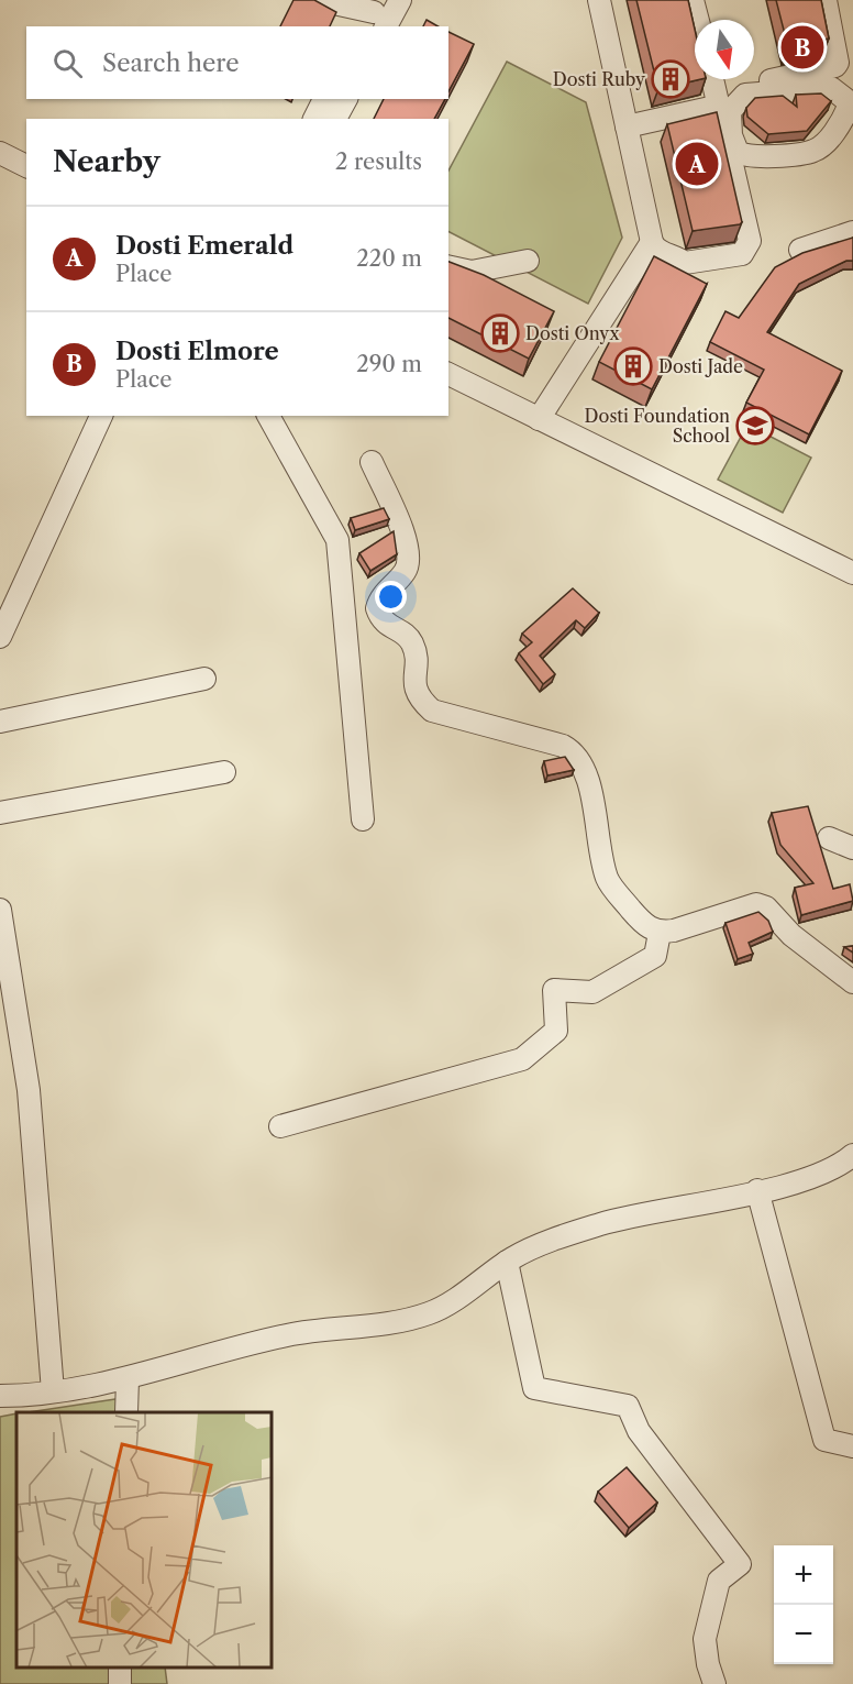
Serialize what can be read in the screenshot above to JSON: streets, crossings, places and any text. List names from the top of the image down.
{
  "places": {
    "building": ["Dosti Ruby", "Dosti Onyx", "Dosti Jade"],
    "school or university": ["Dosti Foundation School"]
  },
  "north": "bottom",
  "page": {
    "pins": ["B", "A"],
    "search": "Search here",
    "heading": ["Nearby", "2 results"],
    "list": [
      {
        "mark": "A",
        "name": "Dosti Emerald",
        "note": "Place",
        "value": "220 m"
      },
      {
        "mark": "B",
        "name": "Dosti Elmore",
        "note": "Place",
        "value": "290 m"
      }
    ],
    "map_buttons": ["+", "−"]
  }
}
